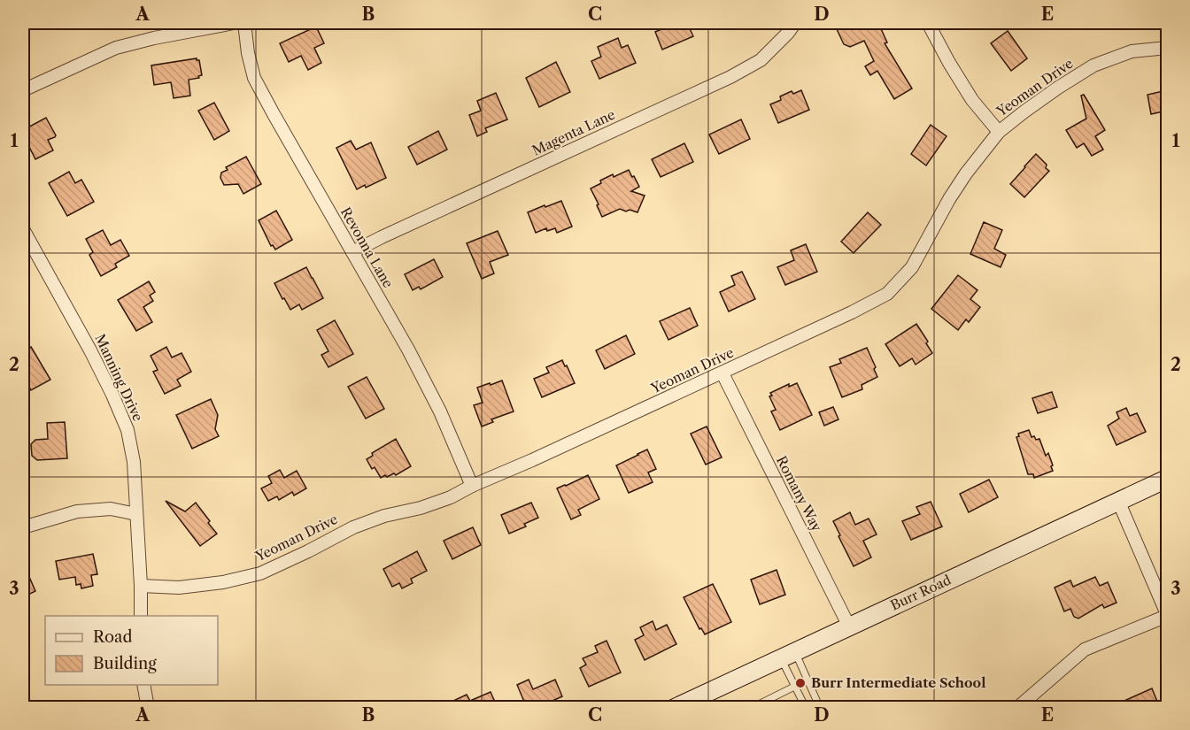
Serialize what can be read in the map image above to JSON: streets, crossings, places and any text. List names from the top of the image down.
{
  "streets": {
    "street": [
      "Yeoman Drive",
      "Magenta Lane",
      "Revonna Lane",
      "Manning Drive",
      "Romany Way",
      "Burr Road"
    ]
  },
  "crossings": [
    ["Yeoman Drive", "Revonna Lane"],
    ["Yeoman Drive", "Manning Drive"],
    ["Yeoman Drive", "Romany Way"],
    ["Magenta Lane", "Revonna Lane"],
    ["Romany Way", "Burr Road"]
  ],
  "places": ["Burr Intermediate School"],
  "legend": ["Road", "Building"],
  "grid": {
    "columns": [
      "A",
      "B",
      "C",
      "D",
      "E"
    ],
    "rows": ["1", "2", "3"]
  }
}
